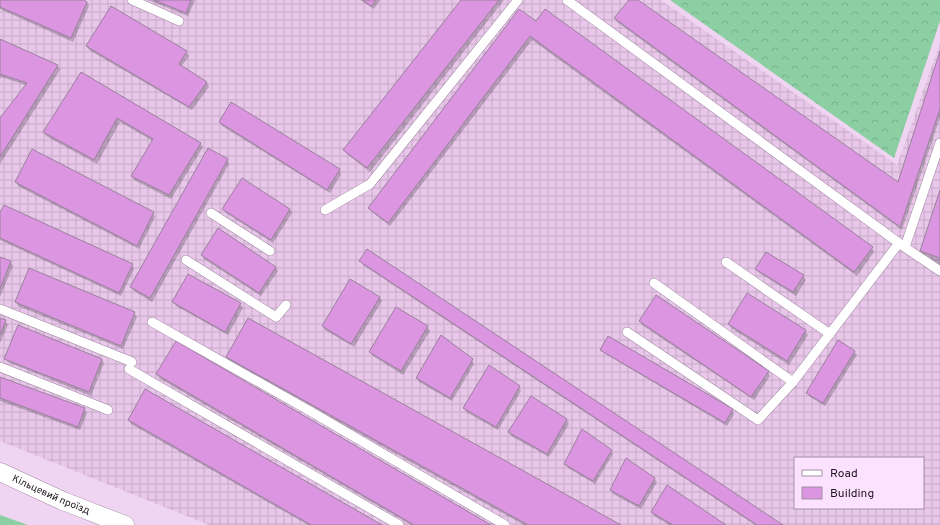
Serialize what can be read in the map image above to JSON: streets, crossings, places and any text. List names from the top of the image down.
{
  "streets": {
    "street": ["Кільцевий проїзд"]
  },
  "legend": ["Road", "Building"]
}
